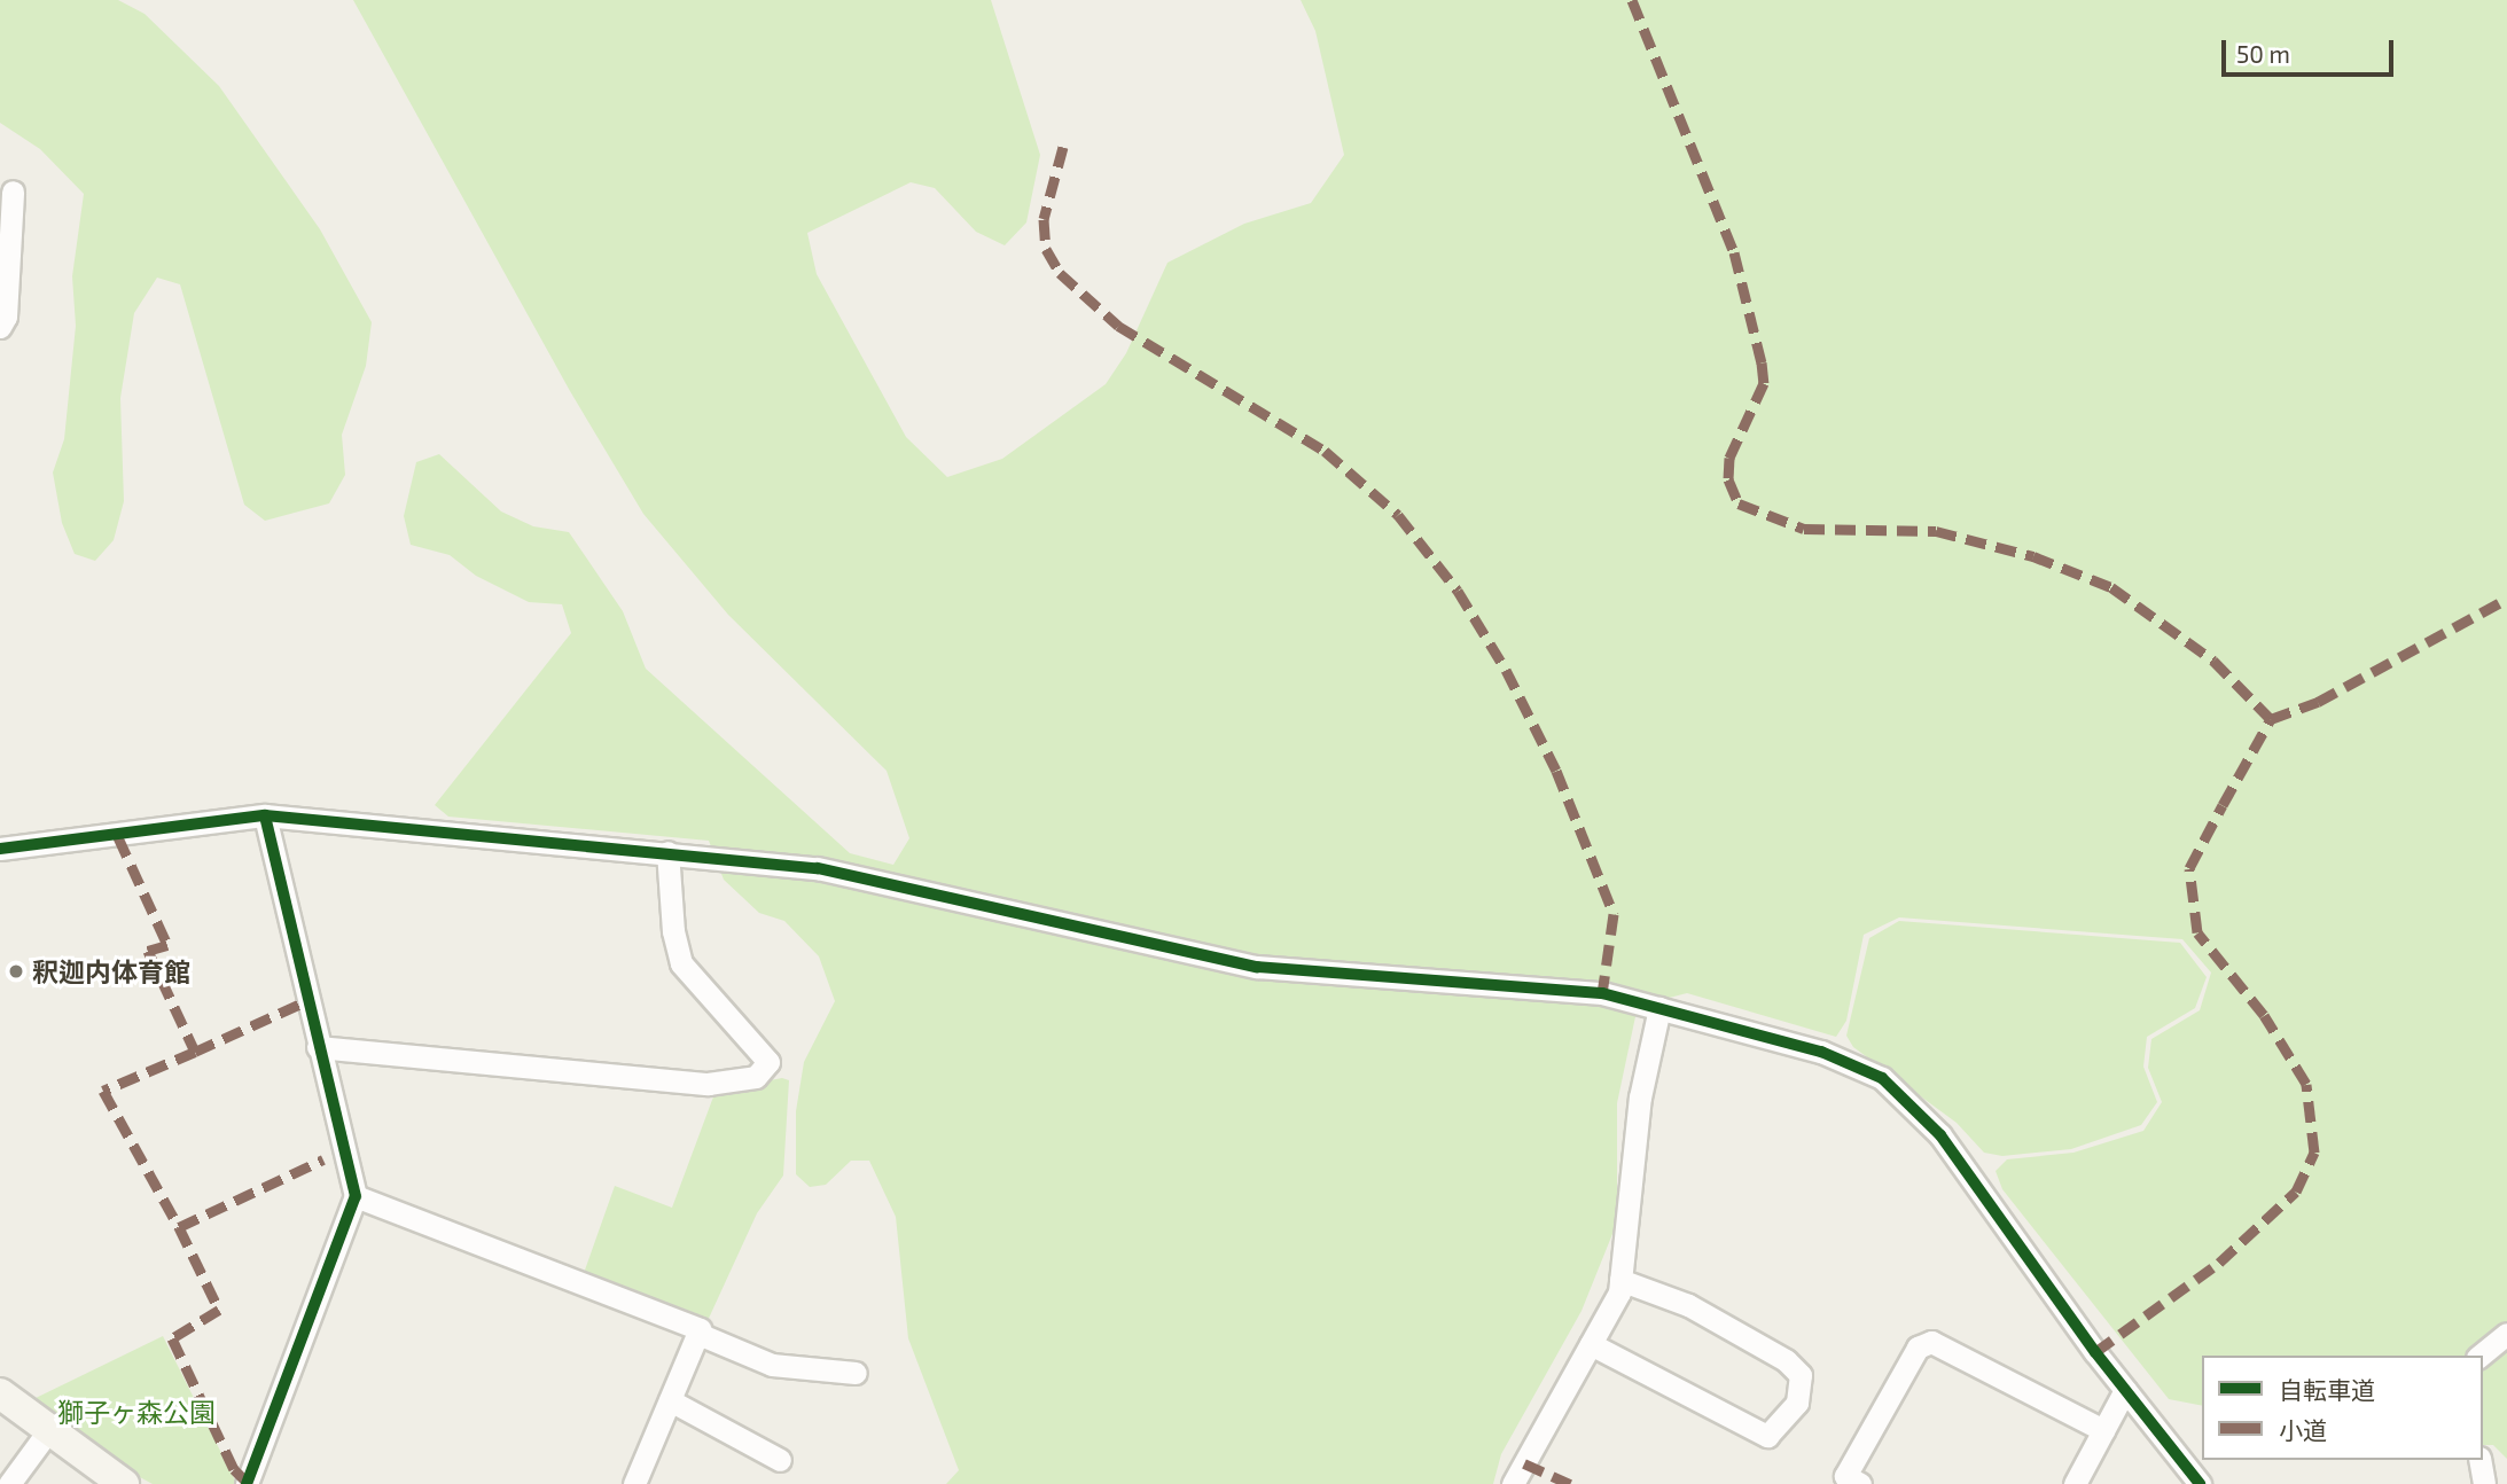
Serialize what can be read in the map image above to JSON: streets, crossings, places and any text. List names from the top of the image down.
{
  "parks": ["獅子ヶ森公園"],
  "places": ["釈迦内体育館"],
  "legend": ["自転車道", "小道"],
  "scale_bar": "50 m"
}
